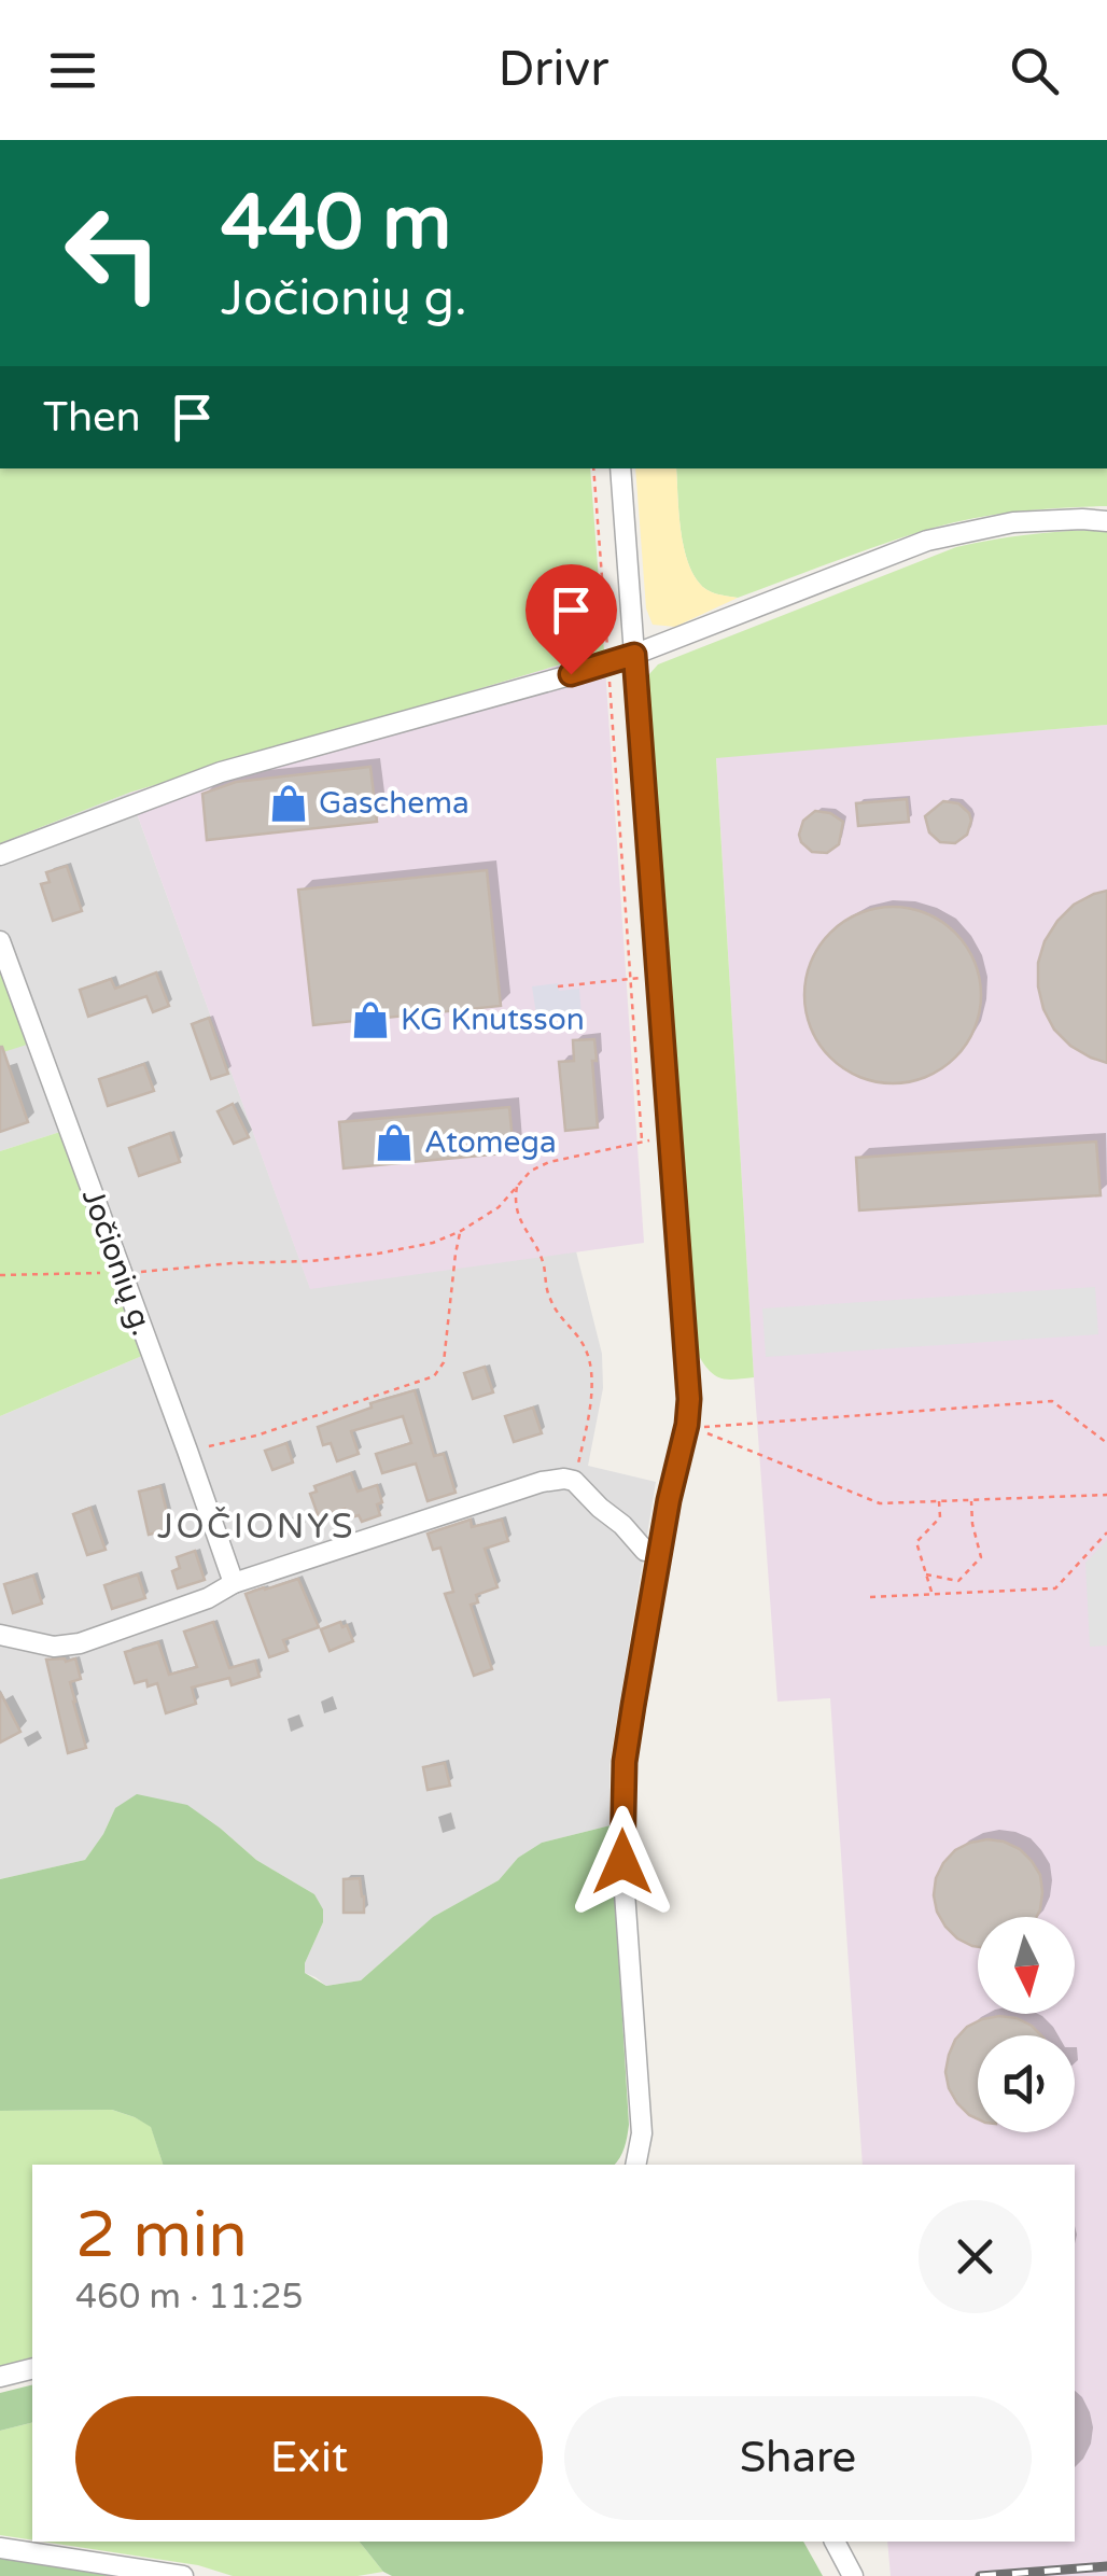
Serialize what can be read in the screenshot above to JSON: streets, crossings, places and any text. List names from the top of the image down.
{
  "streets": {
    "street": ["Jočionių g."]
  },
  "districts": ["JOČIONYS"],
  "places": {
    "shop": ["Gaschema", "KG Knutsson", "Atomega"]
  },
  "north": "bottom",
  "page": {
    "header": "Drivr",
    "turn": ["440 m", "Jočionių g."],
    "then": "Then",
    "heading": ["2 min", "460 m · 11:25"],
    "buttons": ["Exit", "Share"]
  }
}
